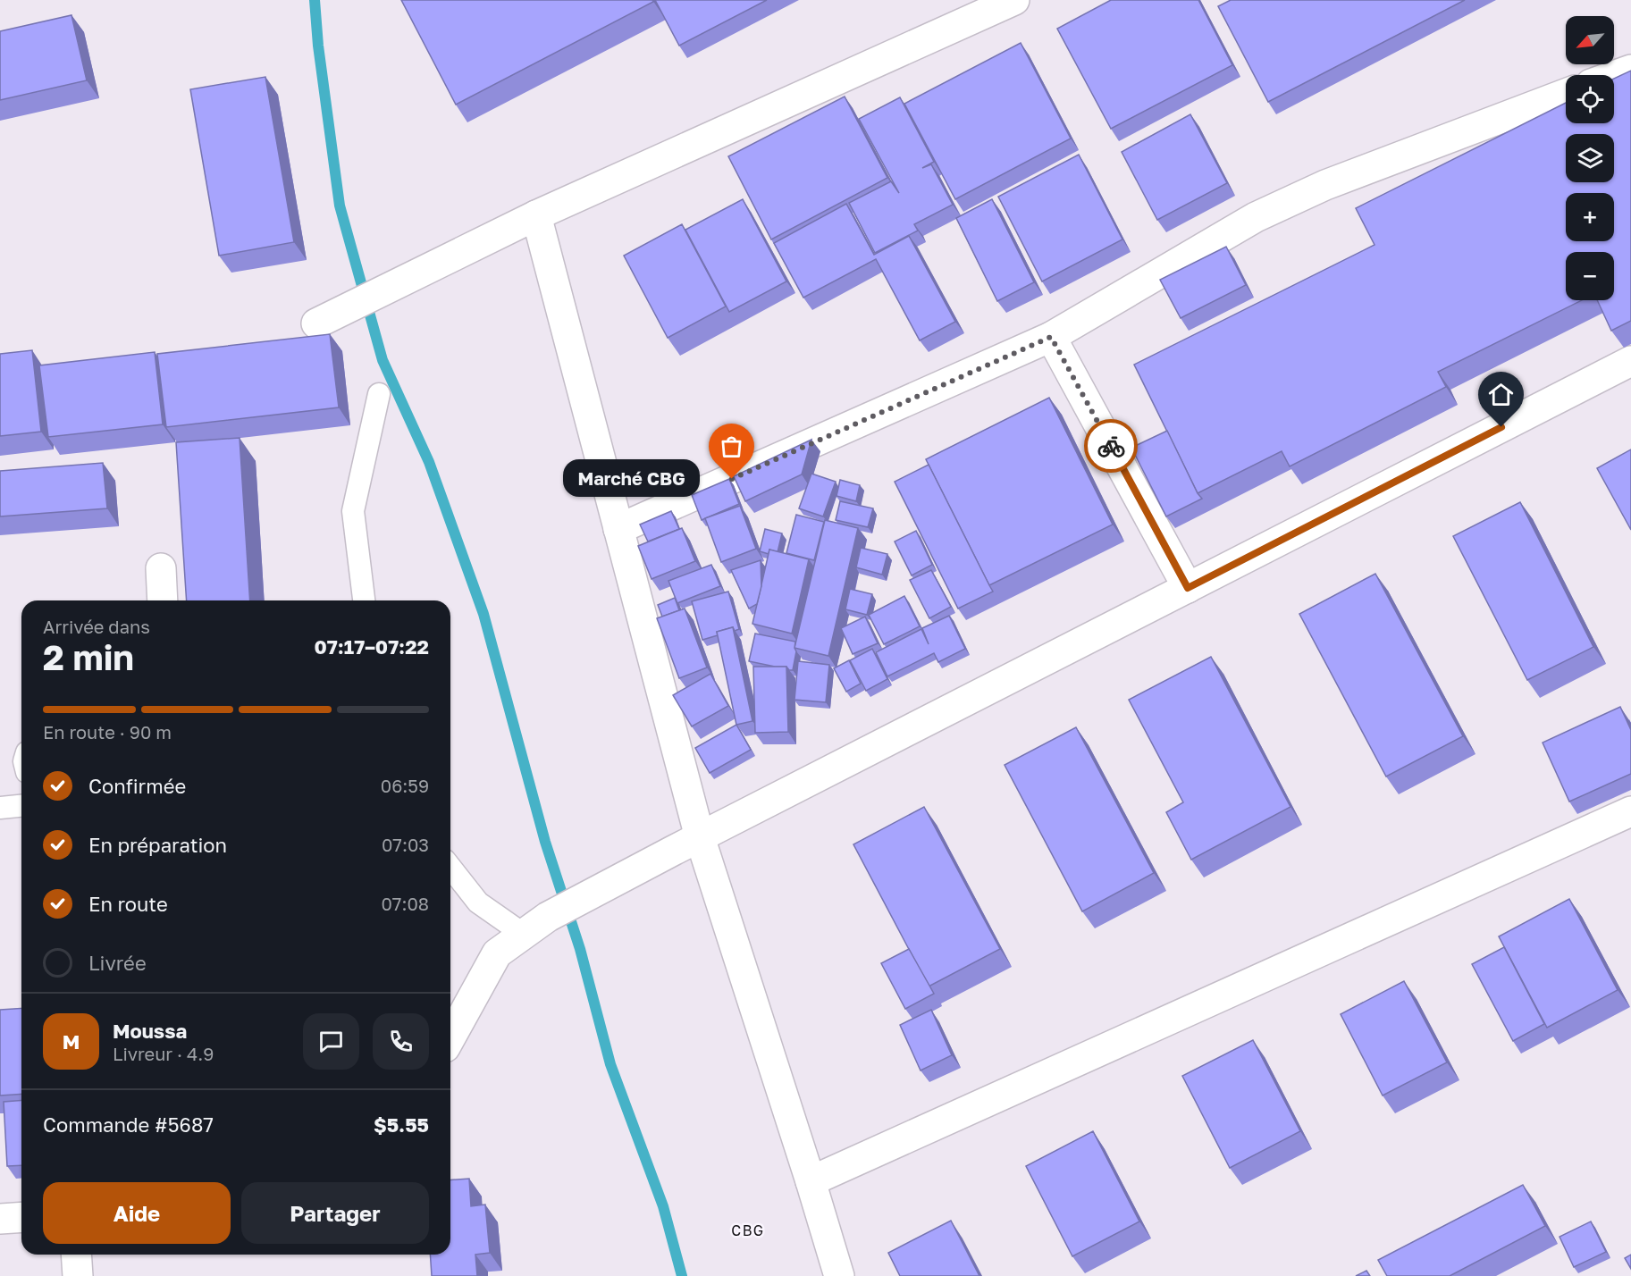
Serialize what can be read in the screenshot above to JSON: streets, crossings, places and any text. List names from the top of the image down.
{
  "districts": ["CBG"],
  "places": ["Marché CBG"],
  "north": "bottom left",
  "page": {
    "map_buttons": ["+", "−"],
    "bubble": "Marché CBG",
    "heading": ["2 min", "Arrivée dans", "07:17–07:22"],
    "panel": [
      "Moussa",
      "Livreur · 4.9",
      "Commande #5687",
      "$5.55"
    ],
    "bar": "En route · 90 m",
    "list": [
      ["Confirmée", "06:59"],
      ["En préparation", "07:03"],
      ["En route", "07:08"],
      "Livrée"
    ],
    "round": "M",
    "buttons": ["Aide", "Partager"]
  }
}
